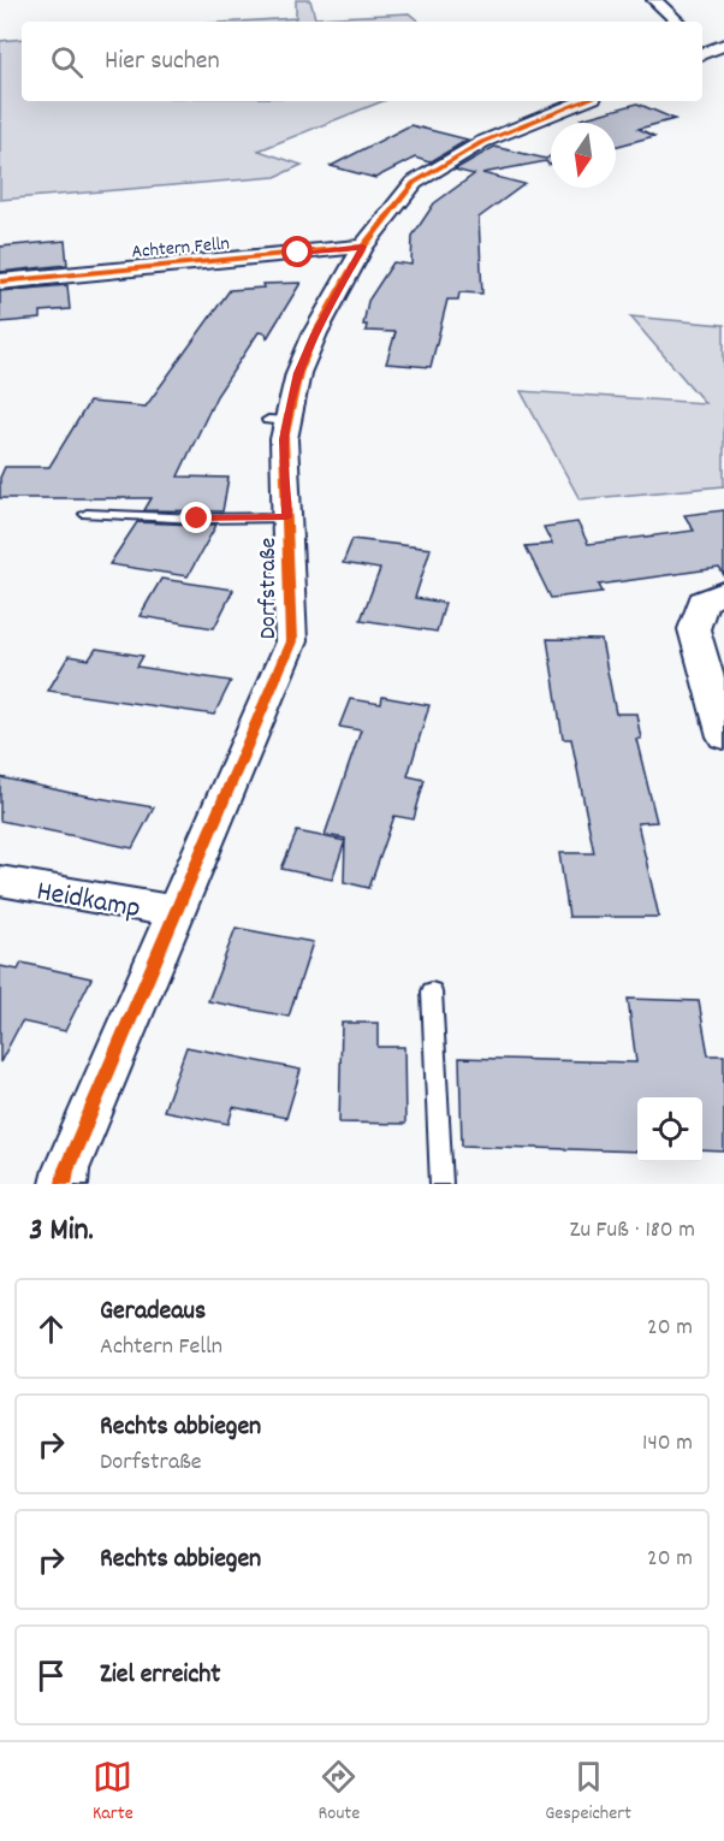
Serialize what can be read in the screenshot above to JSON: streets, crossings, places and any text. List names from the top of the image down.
{
  "streets": {
    "street": ["Achtern Felln", "Dorfstraße", "Heidkamp"]
  },
  "crossings": [
    ["Achtern Felln", "Dorfstraße"],
    ["Dorfstraße", "Heidkamp"]
  ],
  "north": "bottom",
  "page": {
    "search": "Hier suchen",
    "heading": ["3 Min.", "Zu Fuß · 180 m"],
    "list": [
      ["Geradeaus", "Achtern Felln", "20 m"],
      ["Rechts abbiegen", "Dorfstraße", "140 m"],
      ["Rechts abbiegen", "20 m"],
      "Ziel erreicht"
    ],
    "nav": ["Karte", "Route", "Gespeichert"]
  }
}
